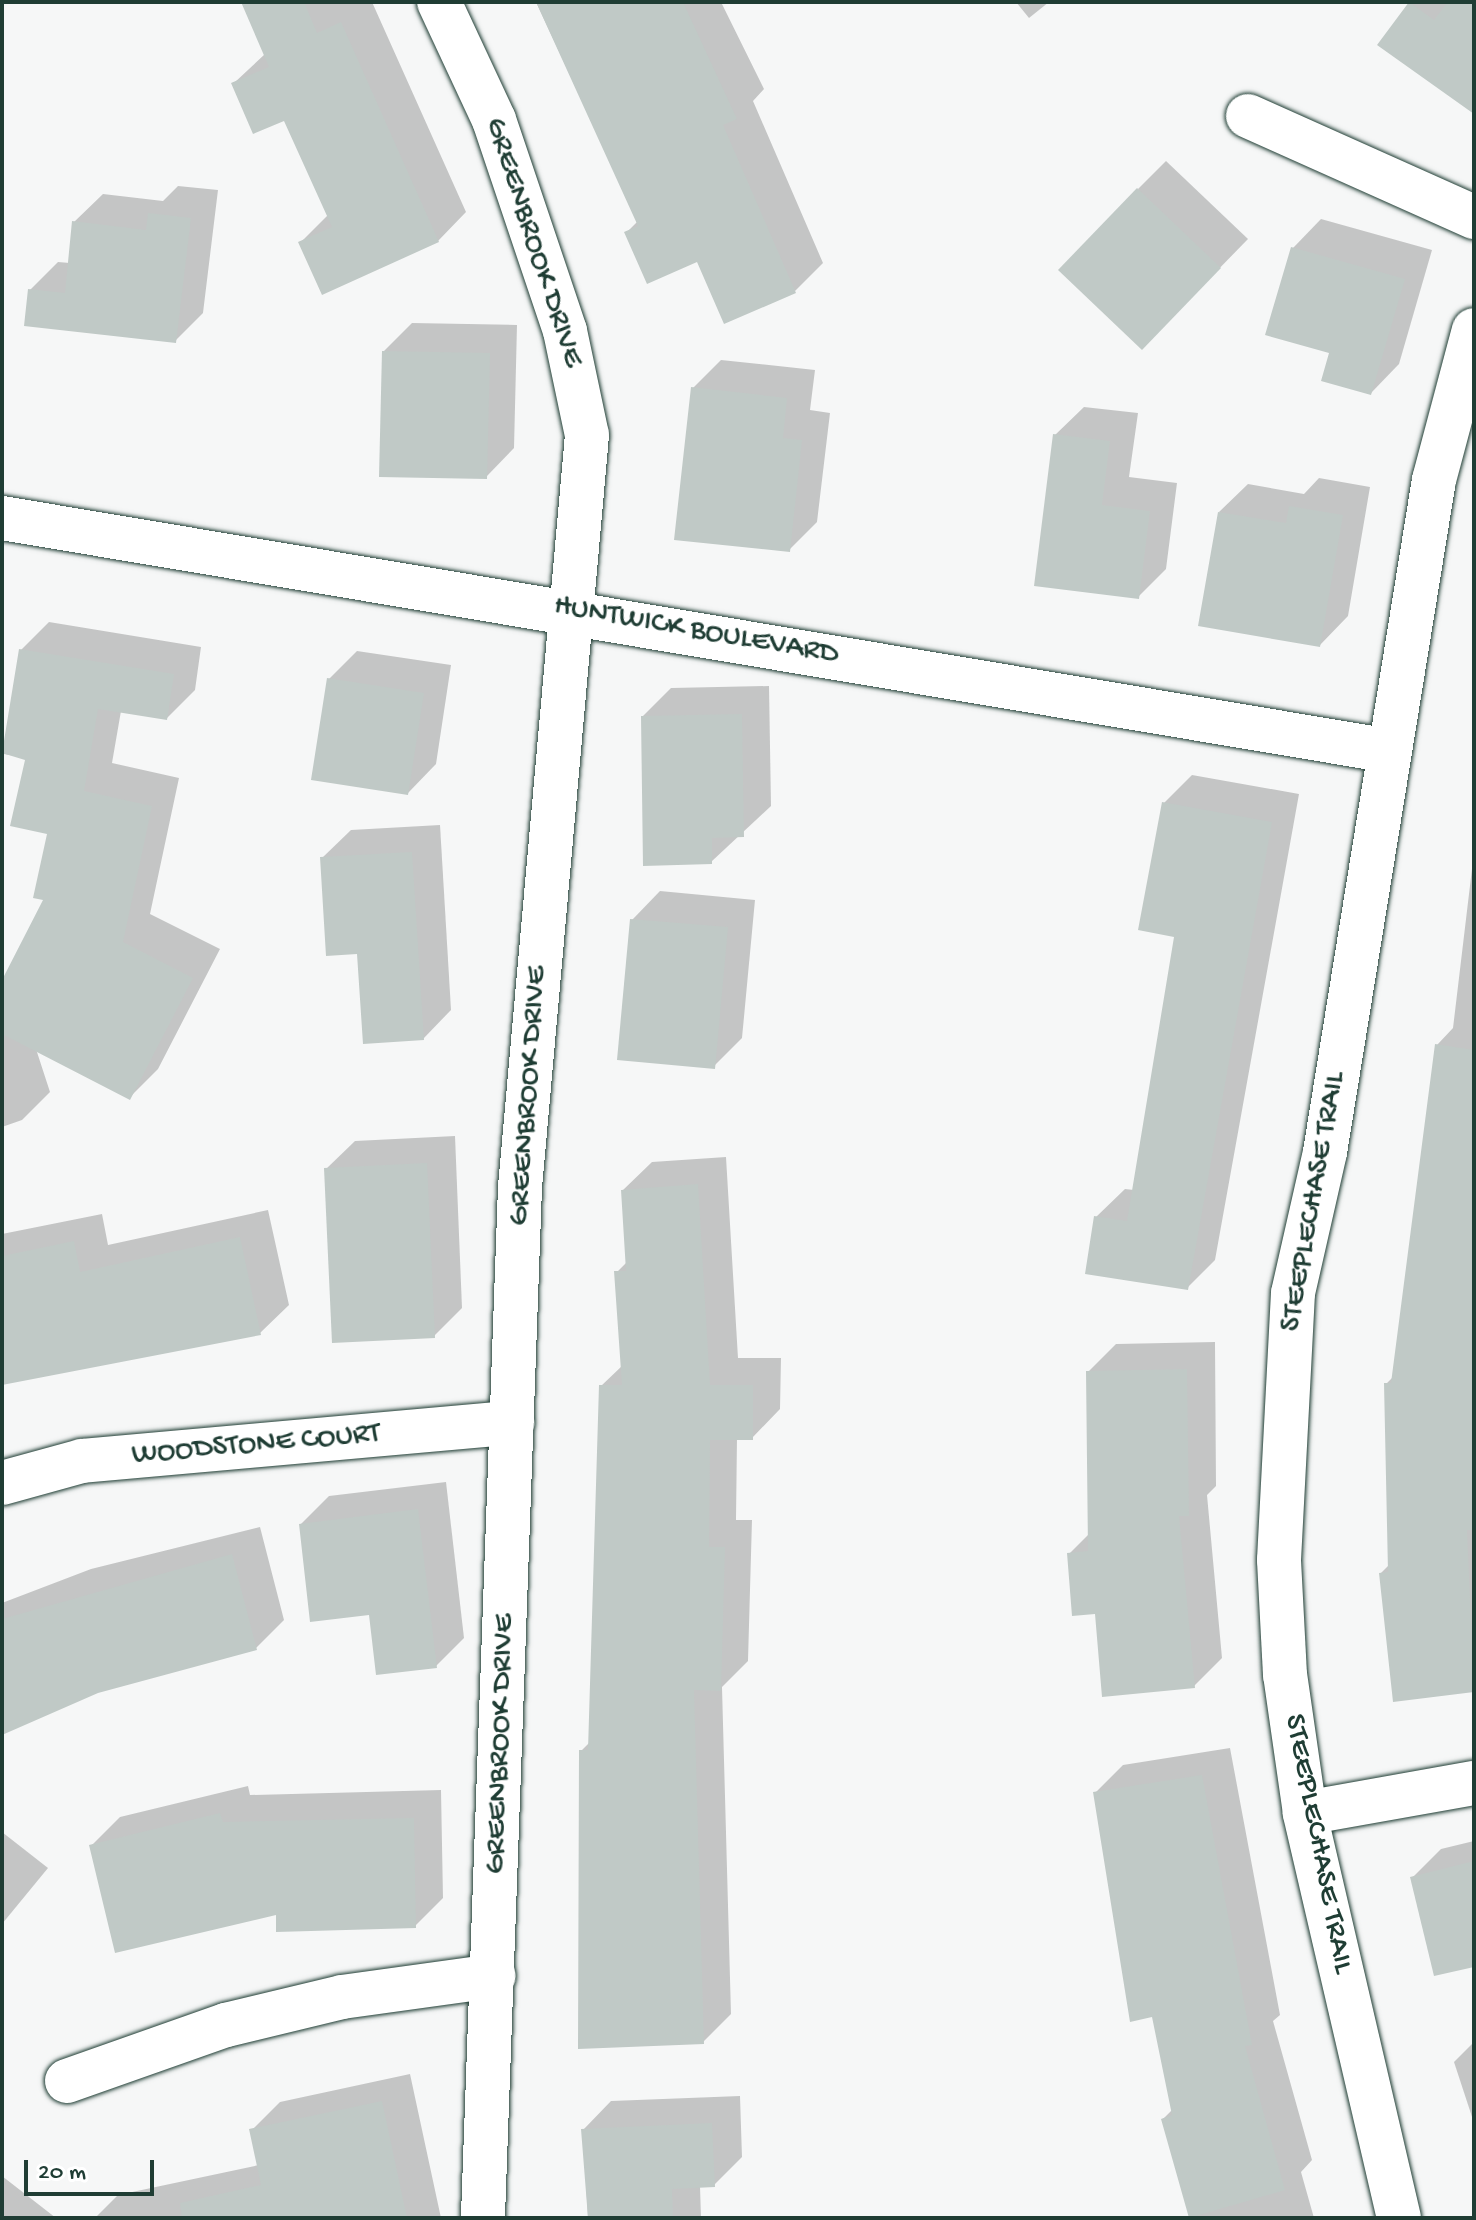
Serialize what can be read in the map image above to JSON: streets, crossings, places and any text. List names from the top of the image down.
{
  "streets": {
    "street": [
      "GREENBROOK DRIVE",
      "HUNTWICK BOULEVARD",
      "STEEPLECHASE TRAIL",
      "WOODSTONE COURT"
    ]
  },
  "crossings": [
    ["GREENBROOK DRIVE", "HUNTWICK BOULEVARD"],
    ["GREENBROOK DRIVE", "WOODSTONE COURT"],
    ["HUNTWICK BOULEVARD", "STEEPLECHASE TRAIL"]
  ],
  "scale_bar": "20 m"
}
